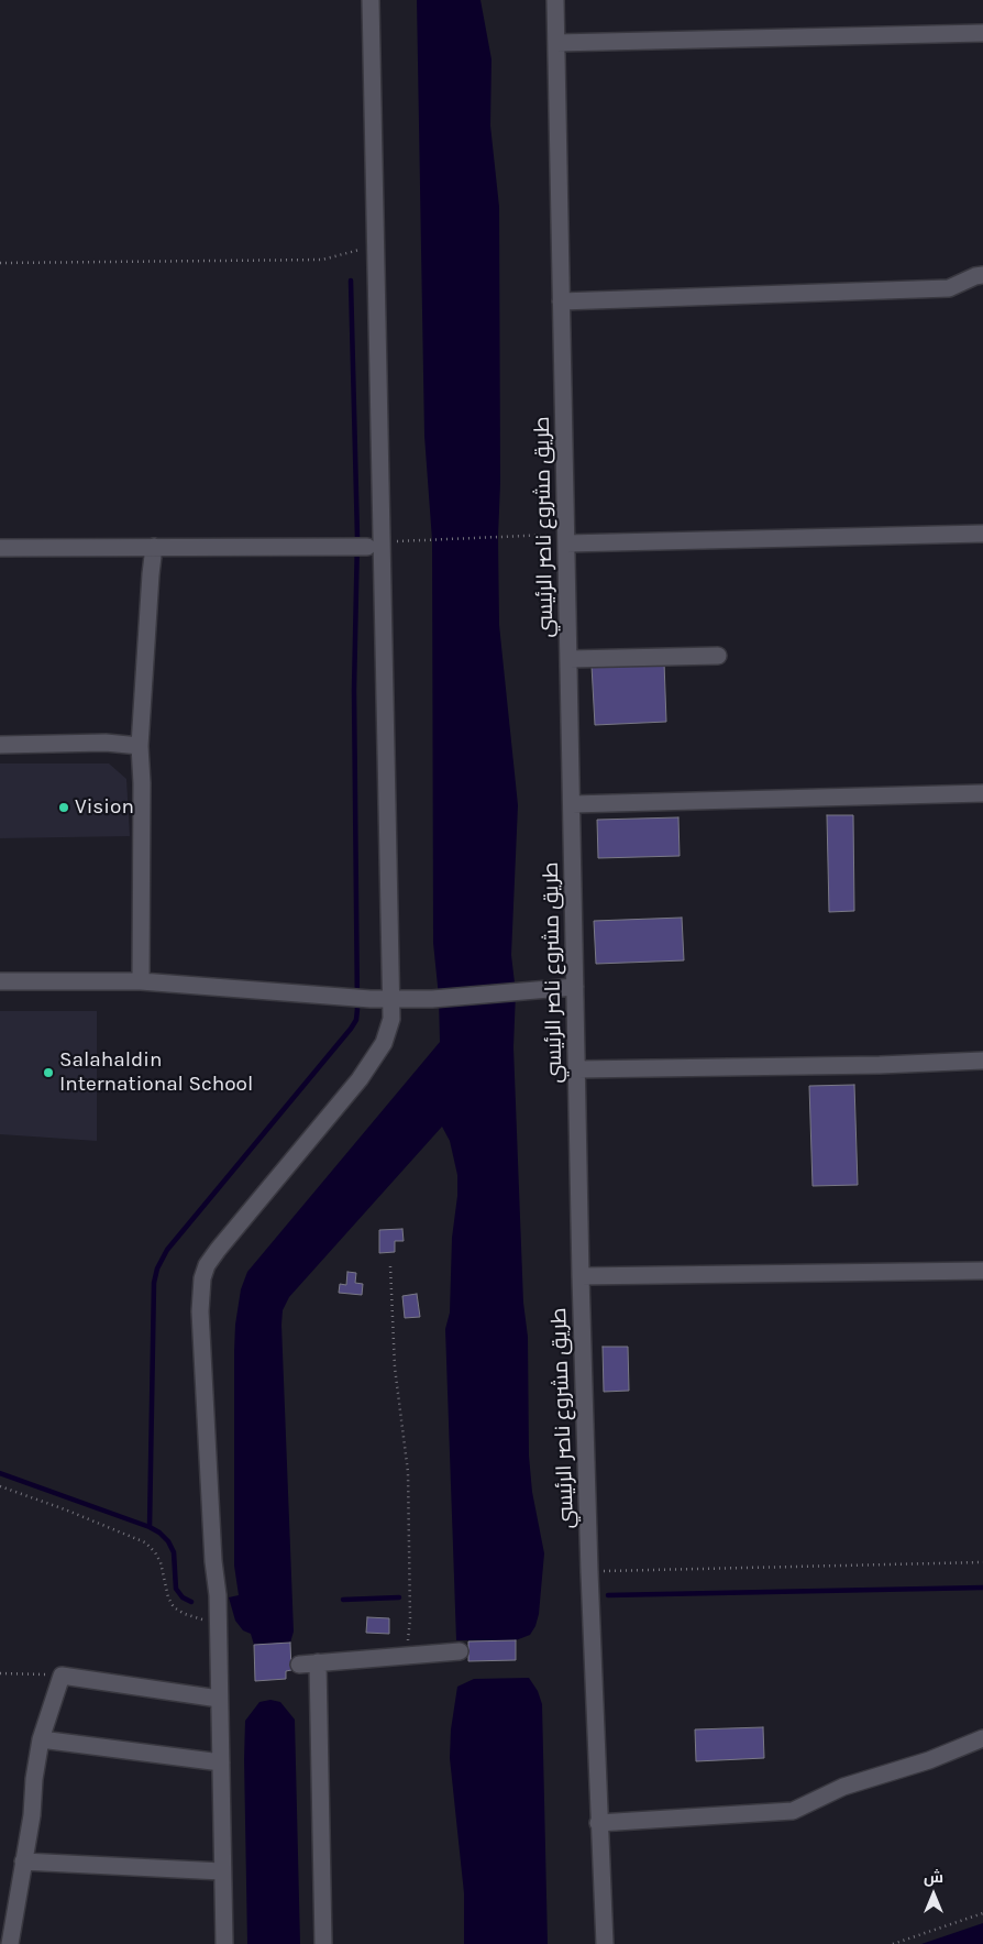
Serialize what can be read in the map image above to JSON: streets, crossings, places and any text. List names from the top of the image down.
{
  "streets": {
    "street": ["طريق مشروع ناصر الرئيسي"]
  },
  "places": ["Vision", "Salahaldin International School"],
  "north": "top"
}
